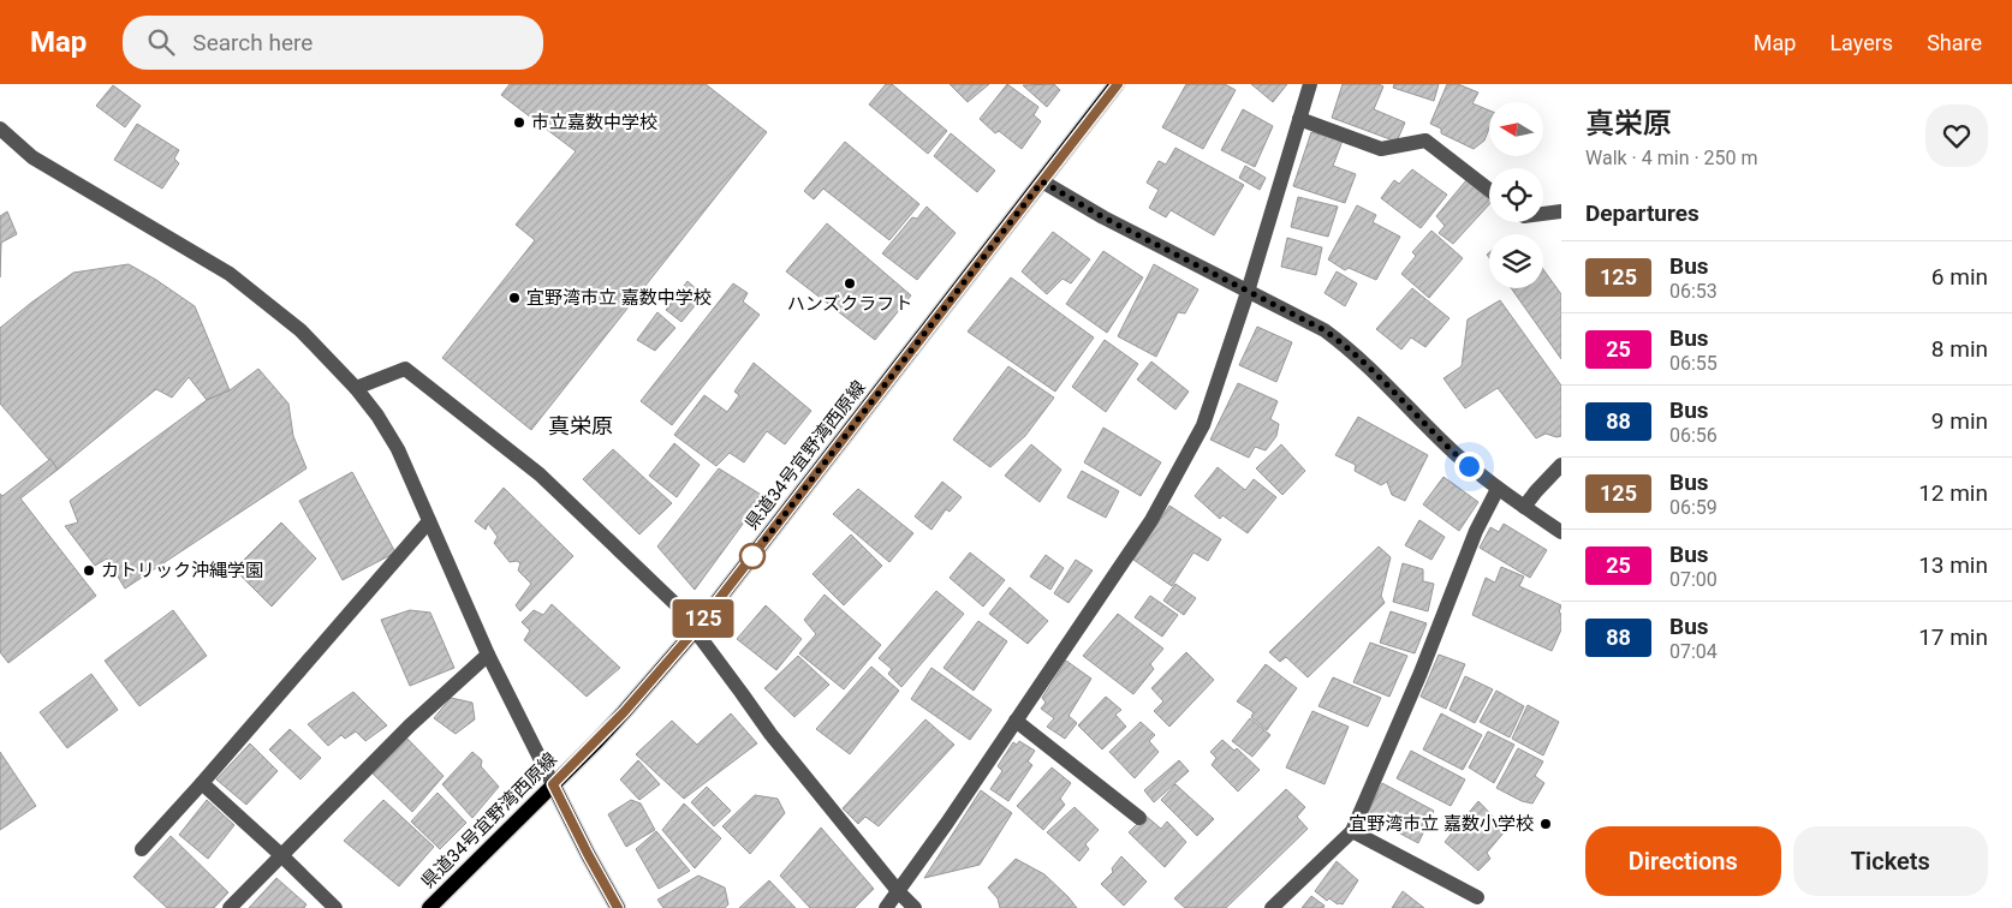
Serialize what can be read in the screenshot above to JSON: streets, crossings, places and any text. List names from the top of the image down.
{
  "streets": {
    "main road": ["県道34号宜野湾西原線"]
  },
  "districts": ["真栄原"],
  "places": [
    "市立嘉数中学校",
    "ハンズクラフト",
    "宜野湾市立 嘉数中学校",
    "カトリック沖縄学園",
    "宜野湾市立 嘉数小学校"
  ],
  "lines": ["bus line 125"],
  "north": "left",
  "page": {
    "header": "Map",
    "search": "Search here",
    "nav": ["Map", "Layers", "Share"],
    "on_map": "125",
    "heading": [
      ["真栄原", "Walk · 4 min · 250 m"],
      "Departures"
    ],
    "list": [
      {
        "mark": "125",
        "name": "Bus",
        "note": "06:53",
        "value": "6 min"
      },
      {
        "mark": "25",
        "name": "Bus",
        "note": "06:55",
        "value": "8 min"
      },
      {
        "mark": "88",
        "name": "Bus",
        "note": "06:56",
        "value": "9 min"
      },
      {
        "mark": "125",
        "name": "Bus",
        "note": "06:59",
        "value": "12 min"
      },
      {
        "mark": "25",
        "name": "Bus",
        "note": "07:00",
        "value": "13 min"
      },
      {
        "mark": "88",
        "name": "Bus",
        "note": "07:04",
        "value": "17 min"
      }
    ],
    "buttons": ["Directions", "Tickets"]
  }
}
